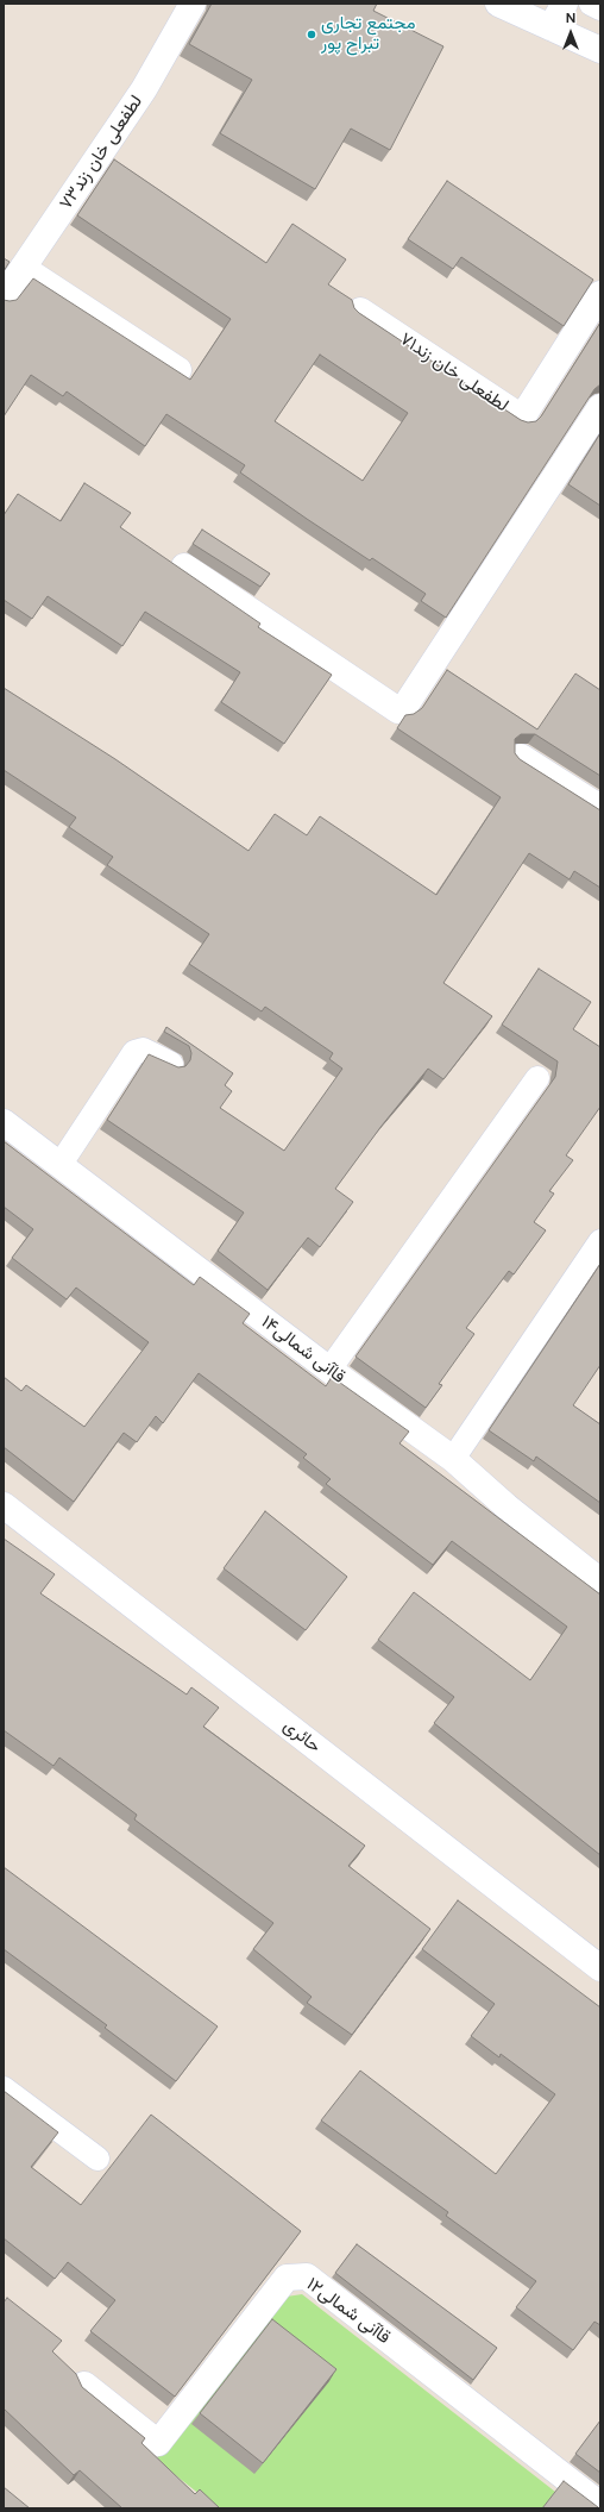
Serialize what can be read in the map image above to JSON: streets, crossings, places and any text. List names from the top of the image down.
{
  "streets": {
    "street": [
      "لطفعلی خان زند۷۳",
      "لطفعلی خان زند۷۱",
      "قاآنی شمالی۱۴",
      "حائری",
      "قاآنی شمالی۱۲"
    ]
  },
  "places": ["مجتمع تجاری تبراح پور"],
  "north": "top"
}
